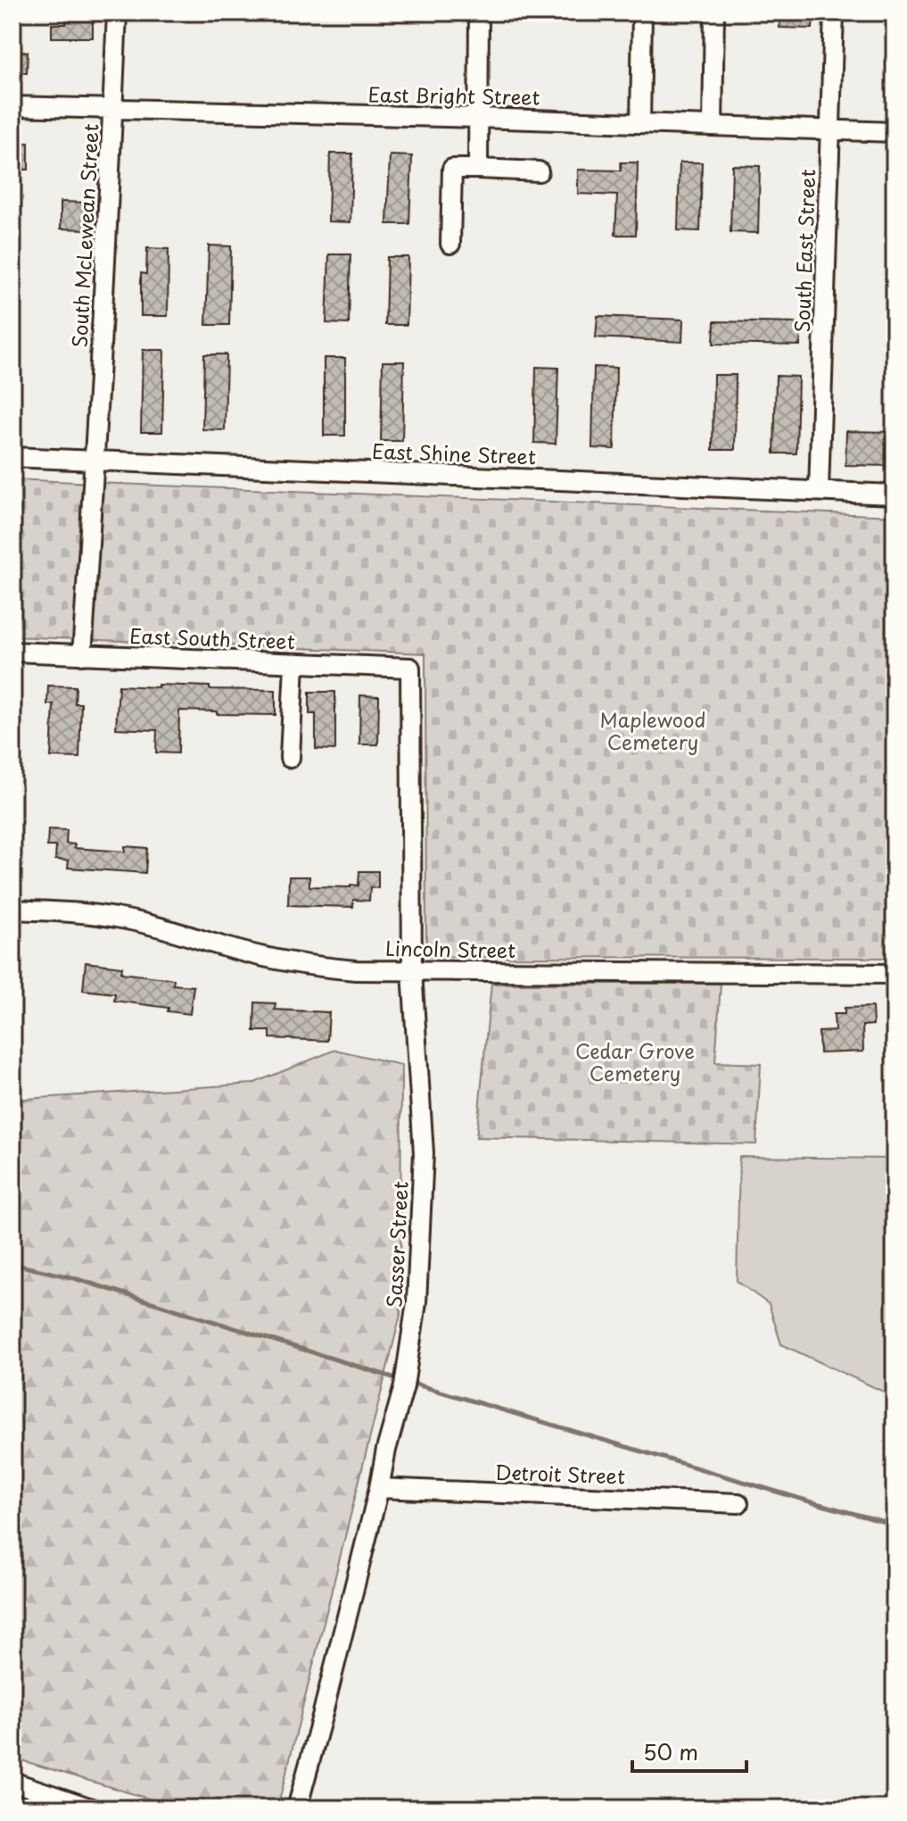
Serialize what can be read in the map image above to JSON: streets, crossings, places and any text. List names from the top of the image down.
{
  "streets": {
    "street": [
      "East Bright Street",
      "South McLewean Street",
      "South East Street",
      "East Shine Street",
      "East South Street",
      "Lincoln Street",
      "Sasser Street",
      "Detroit Street"
    ]
  },
  "crossings": [
    ["East Bright Street", "South McLewean Street"],
    ["East Bright Street", "South East Street"],
    ["South McLewean Street", "East Shine Street"],
    ["South McLewean Street", "East South Street"],
    ["South East Street", "East Shine Street"],
    ["East South Street", "Sasser Street"],
    ["Lincoln Street", "Sasser Street"],
    ["Sasser Street", "Detroit Street"]
  ],
  "parks": ["Maplewood Cemetery", "Cedar Grove Cemetery"],
  "scale_bar": "50 m"
}
